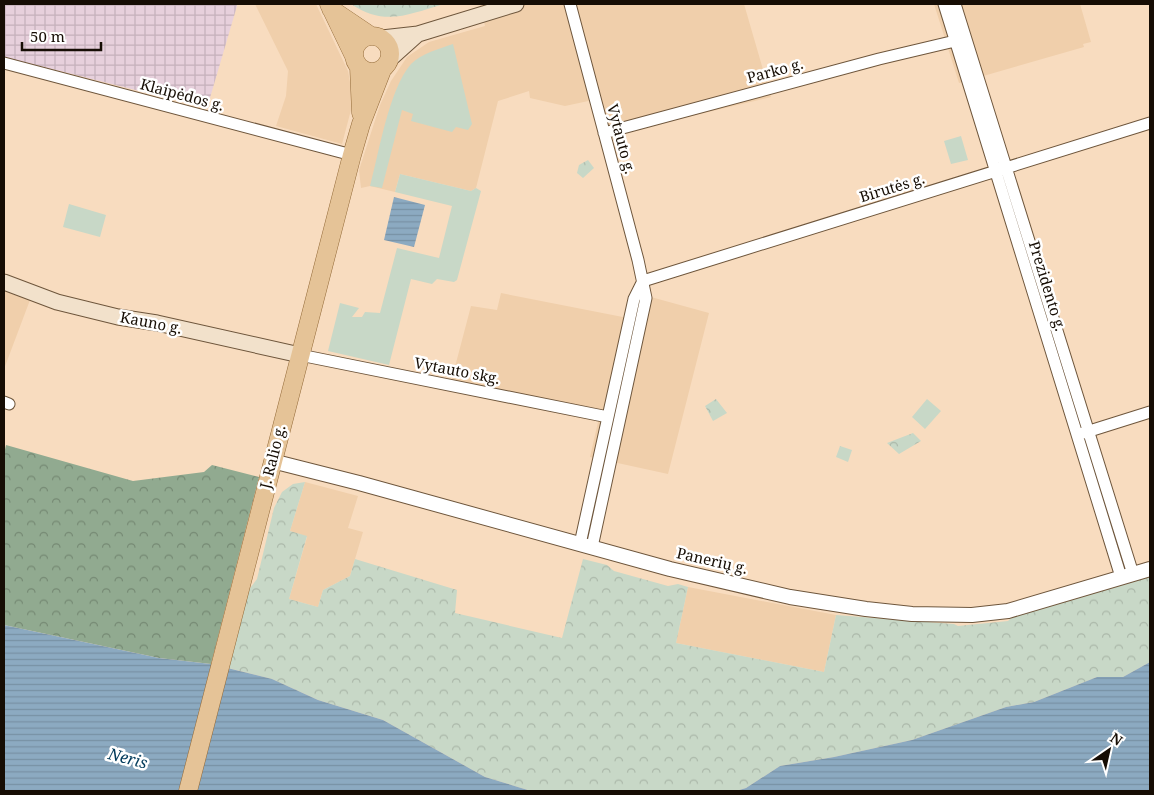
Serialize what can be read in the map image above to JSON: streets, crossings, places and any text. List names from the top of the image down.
{
  "streets": {
    "main road": ["Kauno g.", "J. Ralio g."],
    "street": [
      "Parko g.",
      "Klaipėdos g.",
      "Vytauto g.",
      "Birutės g.",
      "Prezidento g.",
      "Vytauto skg.",
      "Panerių g."
    ]
  },
  "crossings": [
    ["Parko g.", "Vytauto g."],
    ["Parko g.", "Prezidento g."],
    ["Klaipėdos g.", "J. Ralio g."],
    ["Vytauto g.", "Birutės g."],
    ["Vytauto g.", "Panerių g."],
    ["Birutės g.", "Prezidento g."],
    ["Prezidento g.", "Panerių g."],
    ["Kauno g.", "Vytauto skg."],
    ["Kauno g.", "J. Ralio g."],
    ["Vytauto skg.", "J. Ralio g."],
    ["J. Ralio g.", "Panerių g."]
  ],
  "water": ["Neris"],
  "scale_bar": "50 m",
  "north": "top right"
}
